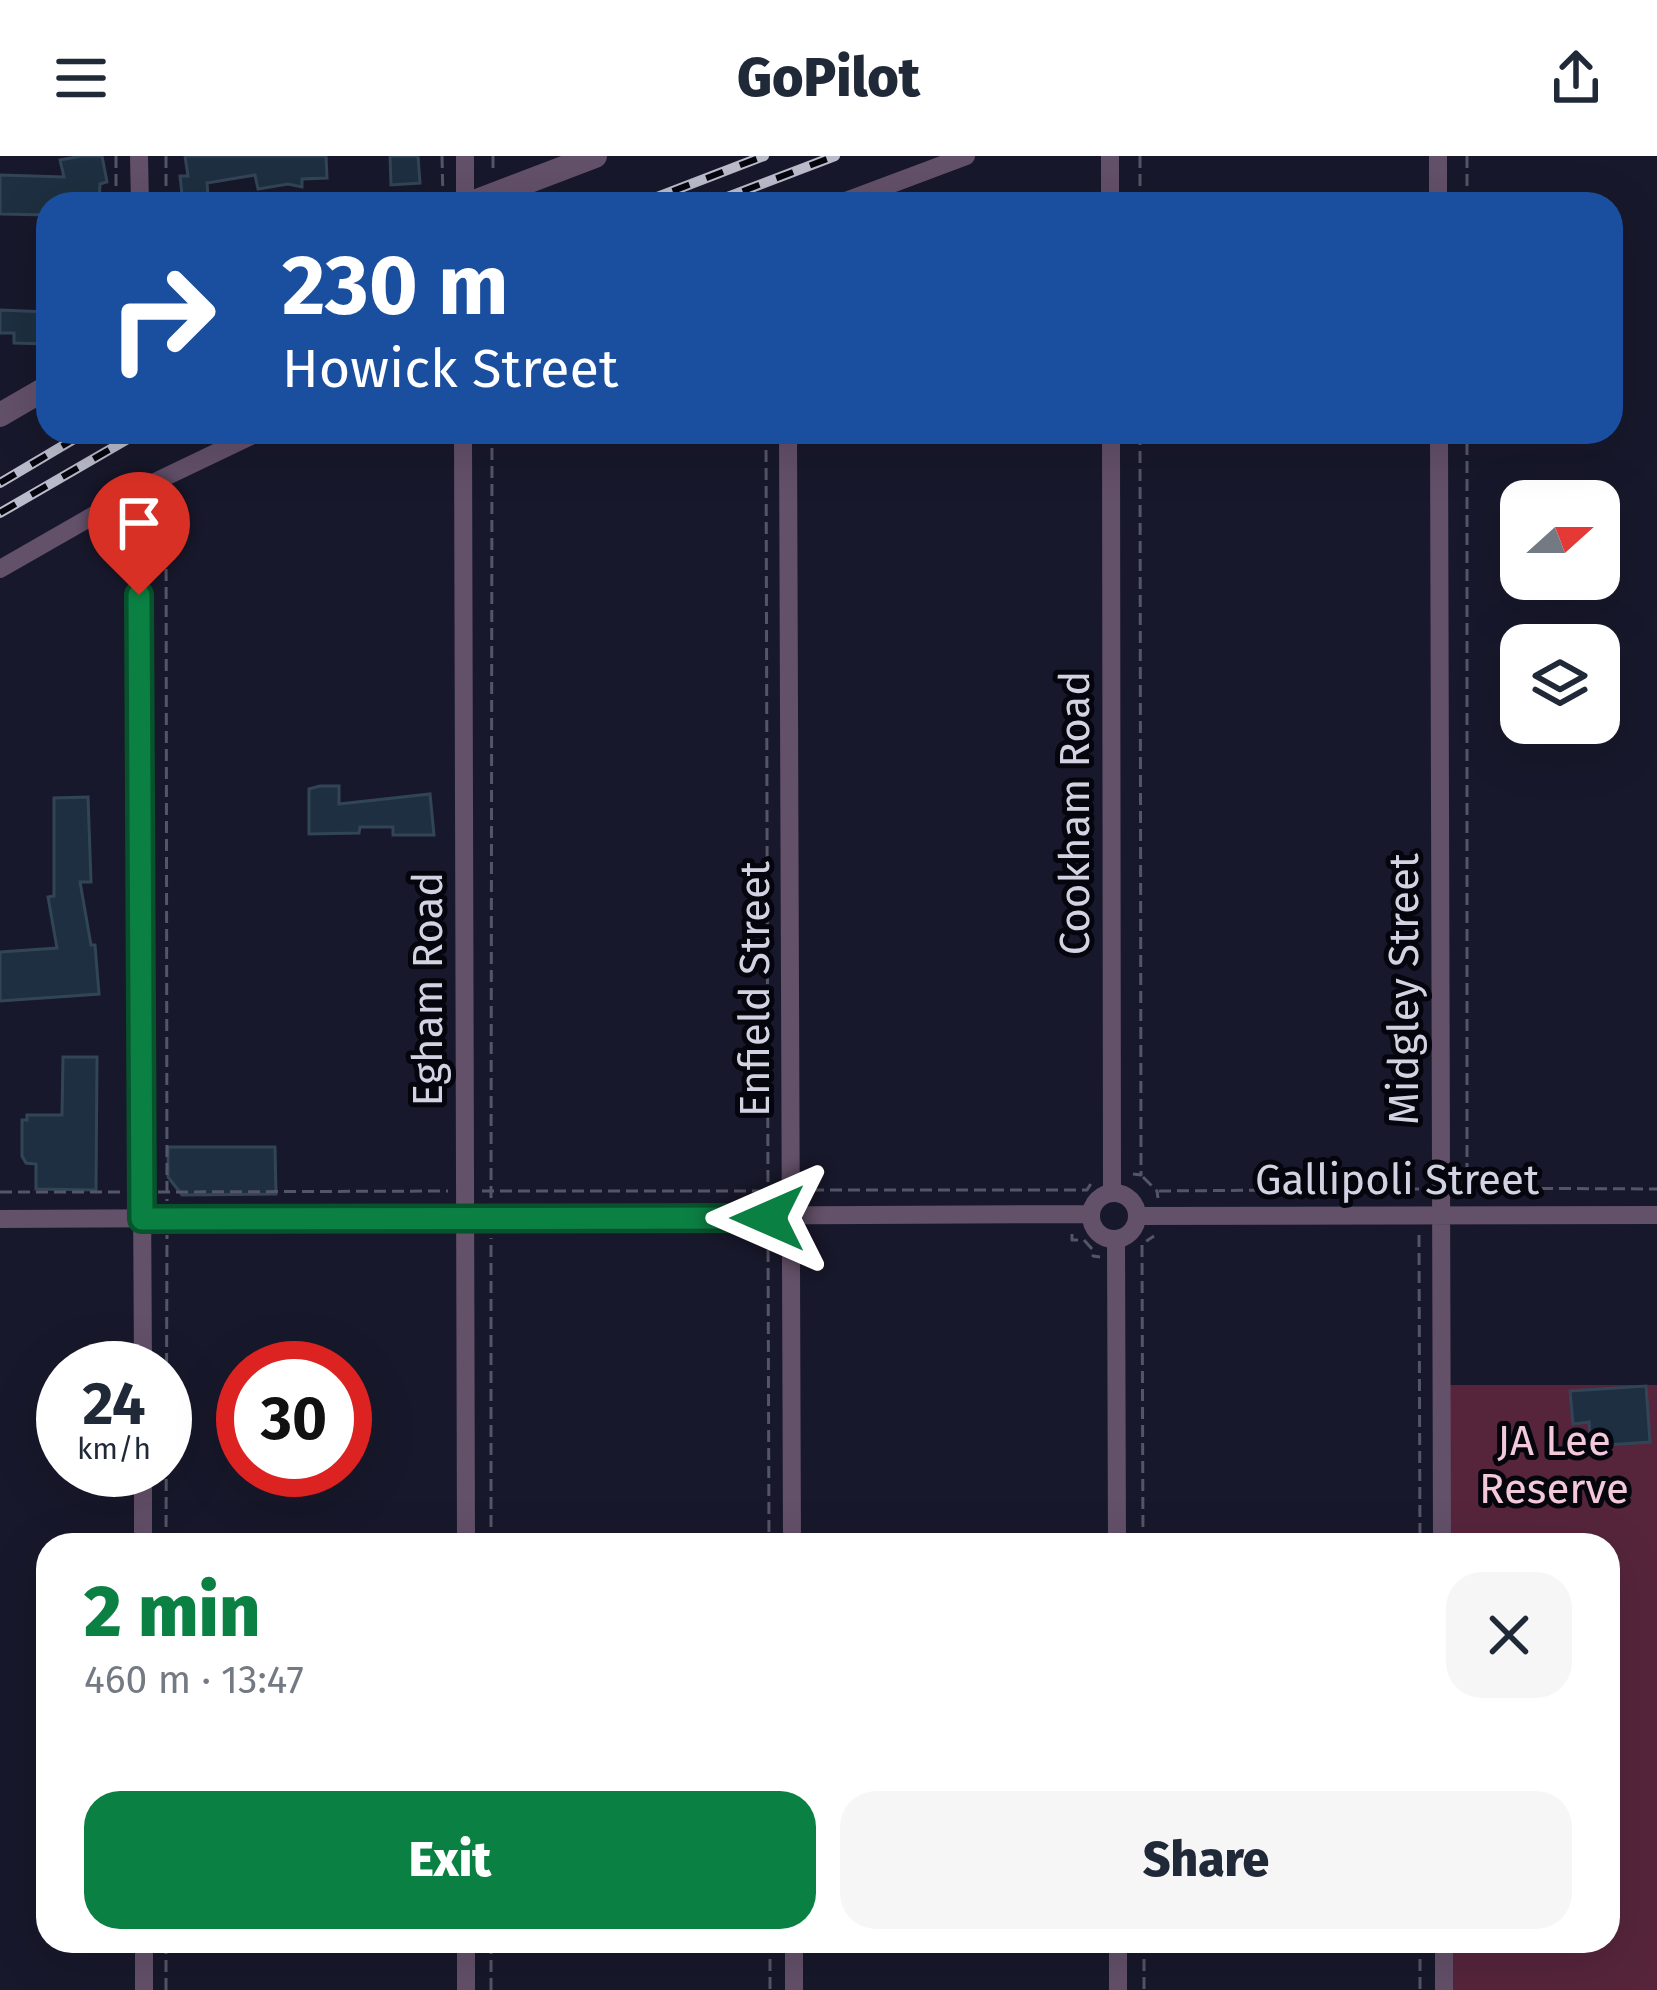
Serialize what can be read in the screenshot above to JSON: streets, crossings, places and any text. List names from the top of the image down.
{
  "streets": {
    "street": [
      "Cookham Road",
      "Egham Road",
      "Enfield Street",
      "Midgley Street",
      "Gallipoli Street"
    ]
  },
  "crossings": [
    ["Midgley Street", "Gallipoli Street"]
  ],
  "parks": ["JA Lee Reserve"],
  "north": "right",
  "page": {
    "header": "GoPilot",
    "turn": ["230 m", "Howick Street"],
    "speed": "24 km/h",
    "limit": "30",
    "heading": ["2 min", "460 m · 13:47"],
    "buttons": ["Exit", "Share"]
  }
}
